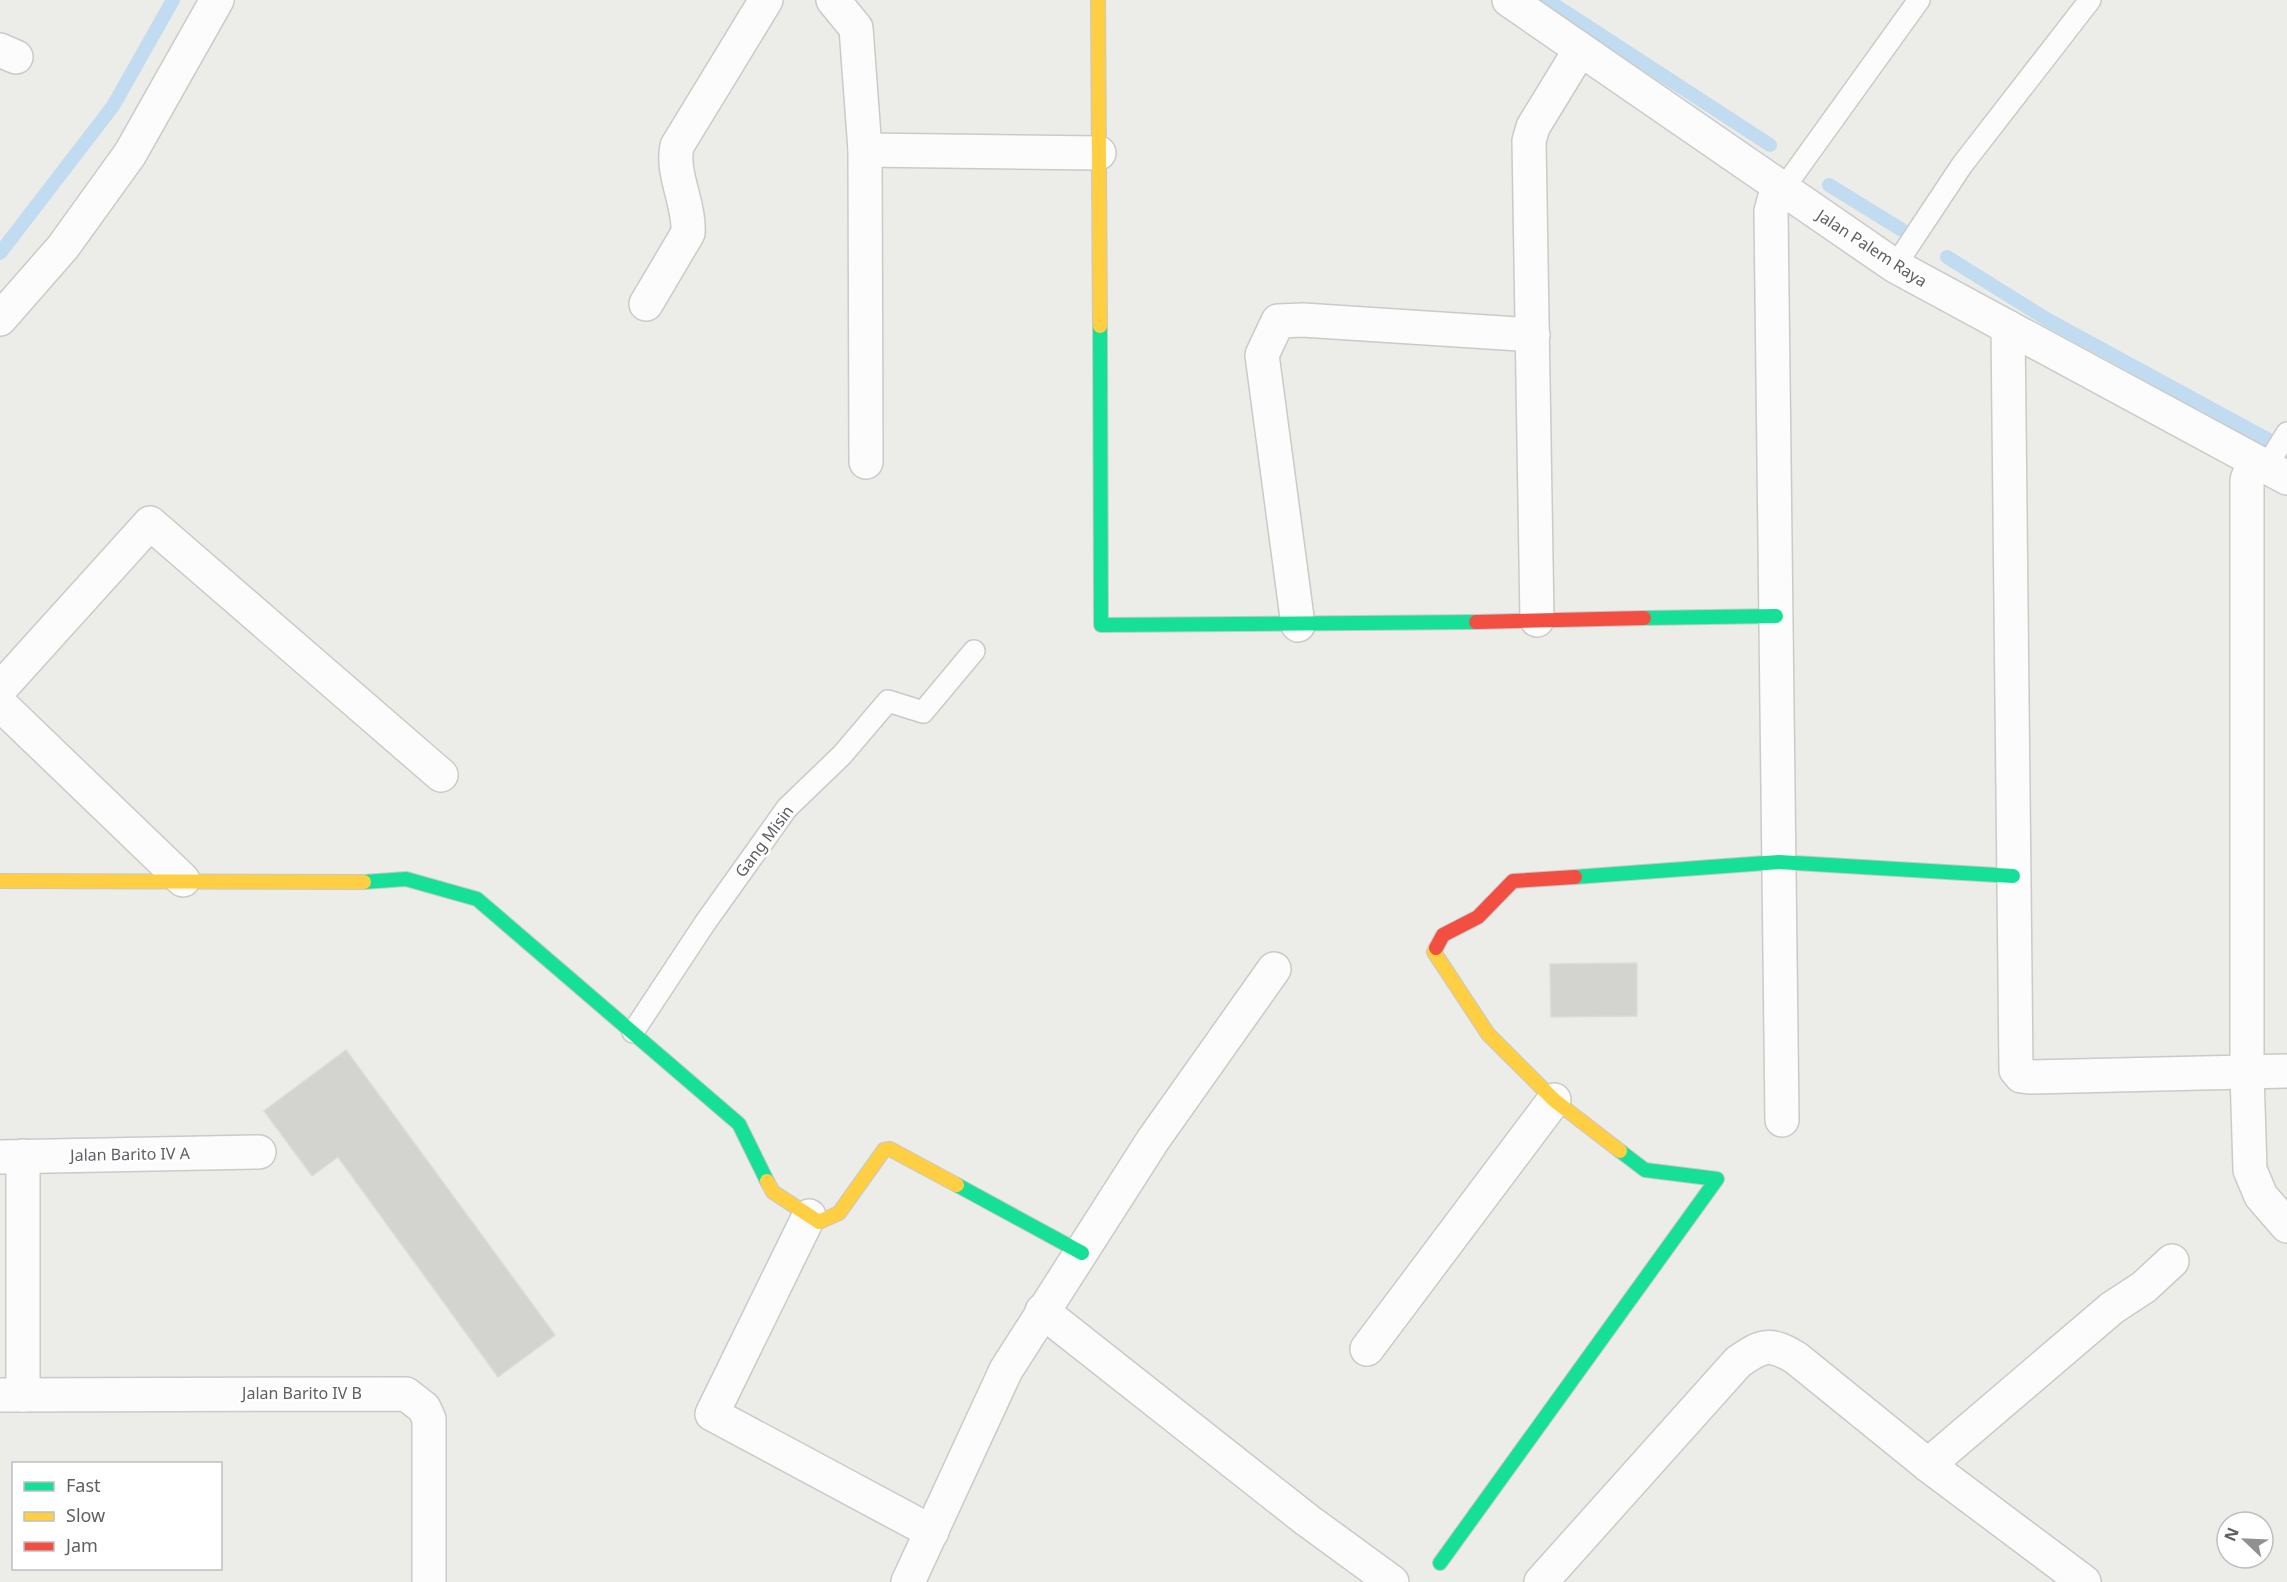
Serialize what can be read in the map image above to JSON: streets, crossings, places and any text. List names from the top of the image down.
{
  "streets": {
    "street": ["Jalan Palem Raya", "Jalan Barito IV A", "Jalan Barito IV B"],
    "lane": ["Gang Misin"]
  },
  "legend": ["Fast", "Slow", "Jam"],
  "north": "top left"
}
